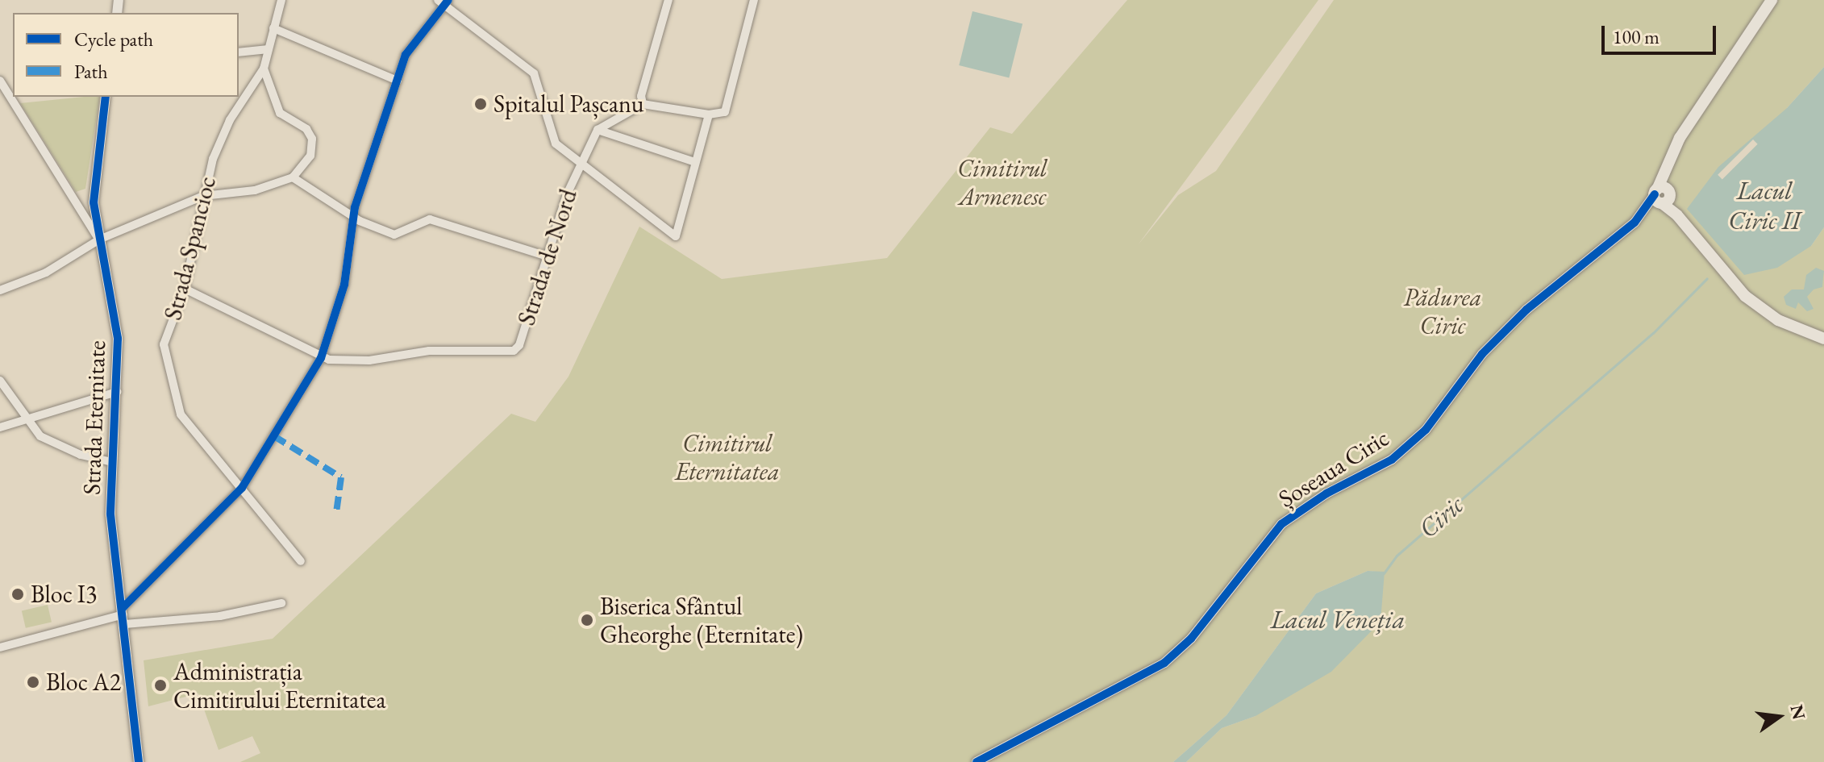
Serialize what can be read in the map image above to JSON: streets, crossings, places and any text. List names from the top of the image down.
{
  "streets": {
    "street": [
      "Strada Spancioc",
      "Strada de Nord",
      "Strada Eternitate",
      "Șoseaua Ciric"
    ]
  },
  "water": ["Lacul Ciric II", "Ciric", "Lacul Veneția"],
  "parks": ["Cimitirul Armenesc", "Pădurea Ciric", "Cimitirul Eternitatea"],
  "places": [
    "Spitalul Pașcanu",
    "Bloc I3",
    "Biserica Sfântul Gheorghe (Eternitate)",
    "Bloc A2",
    "Administrația Cimitirului Eternitatea"
  ],
  "legend": ["Cycle path", "Path"],
  "scale_bar": "100 m",
  "north": "right"
}
